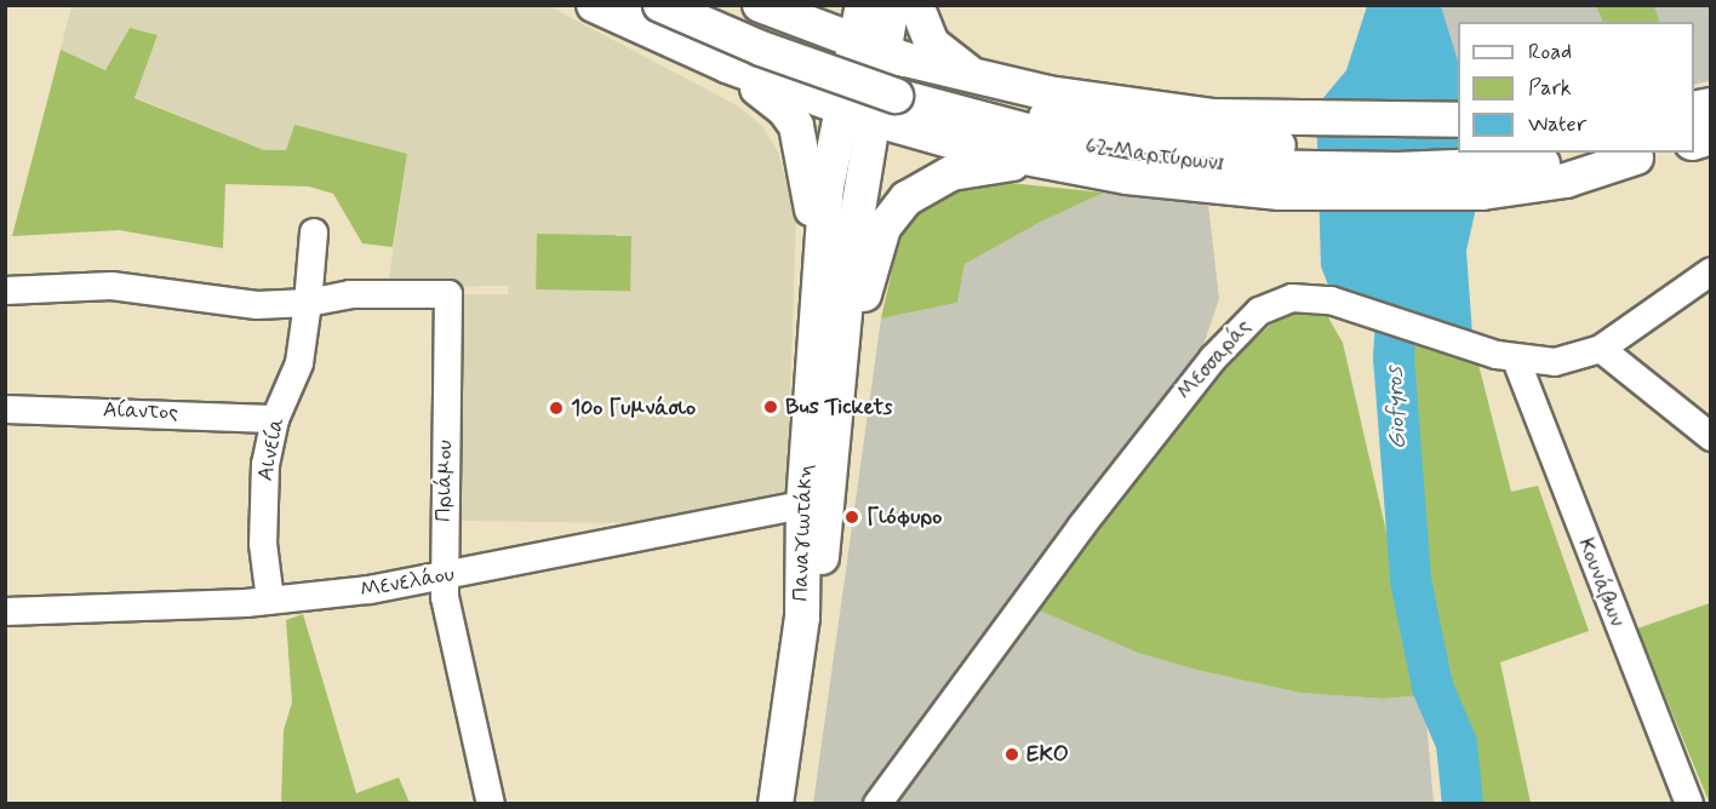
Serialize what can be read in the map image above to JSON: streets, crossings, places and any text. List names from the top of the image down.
{
  "streets": {
    "main road": ["62 Μαρτύρων", "Παναγιωτάκη"],
    "street": [
      "Μεσσαράς",
      "Αίαντος",
      "Αινεία",
      "Πριάμου",
      "Μενελάου",
      "Κουνάβων"
    ]
  },
  "crossings": [
    ["62 Μαρτύρων", "Παναγιωτάκη"],
    ["Μεσσαράς", "Κουνάβων"],
    ["Αίαντος", "Αινεία"],
    ["Αινεία", "Πριάμου"],
    ["Αινεία", "Μενελάου"],
    ["Πριάμου", "Μενελάου"],
    ["Παναγιωτάκη", "Μενελάου"]
  ],
  "water": ["Giofyros"],
  "places": [
    "Bus Tickets",
    "10ο Γυμνάσιο",
    "Γιόφυρο",
    "ΕΚΟ"
  ],
  "legend": ["Road", "Park", "Water"]
}
